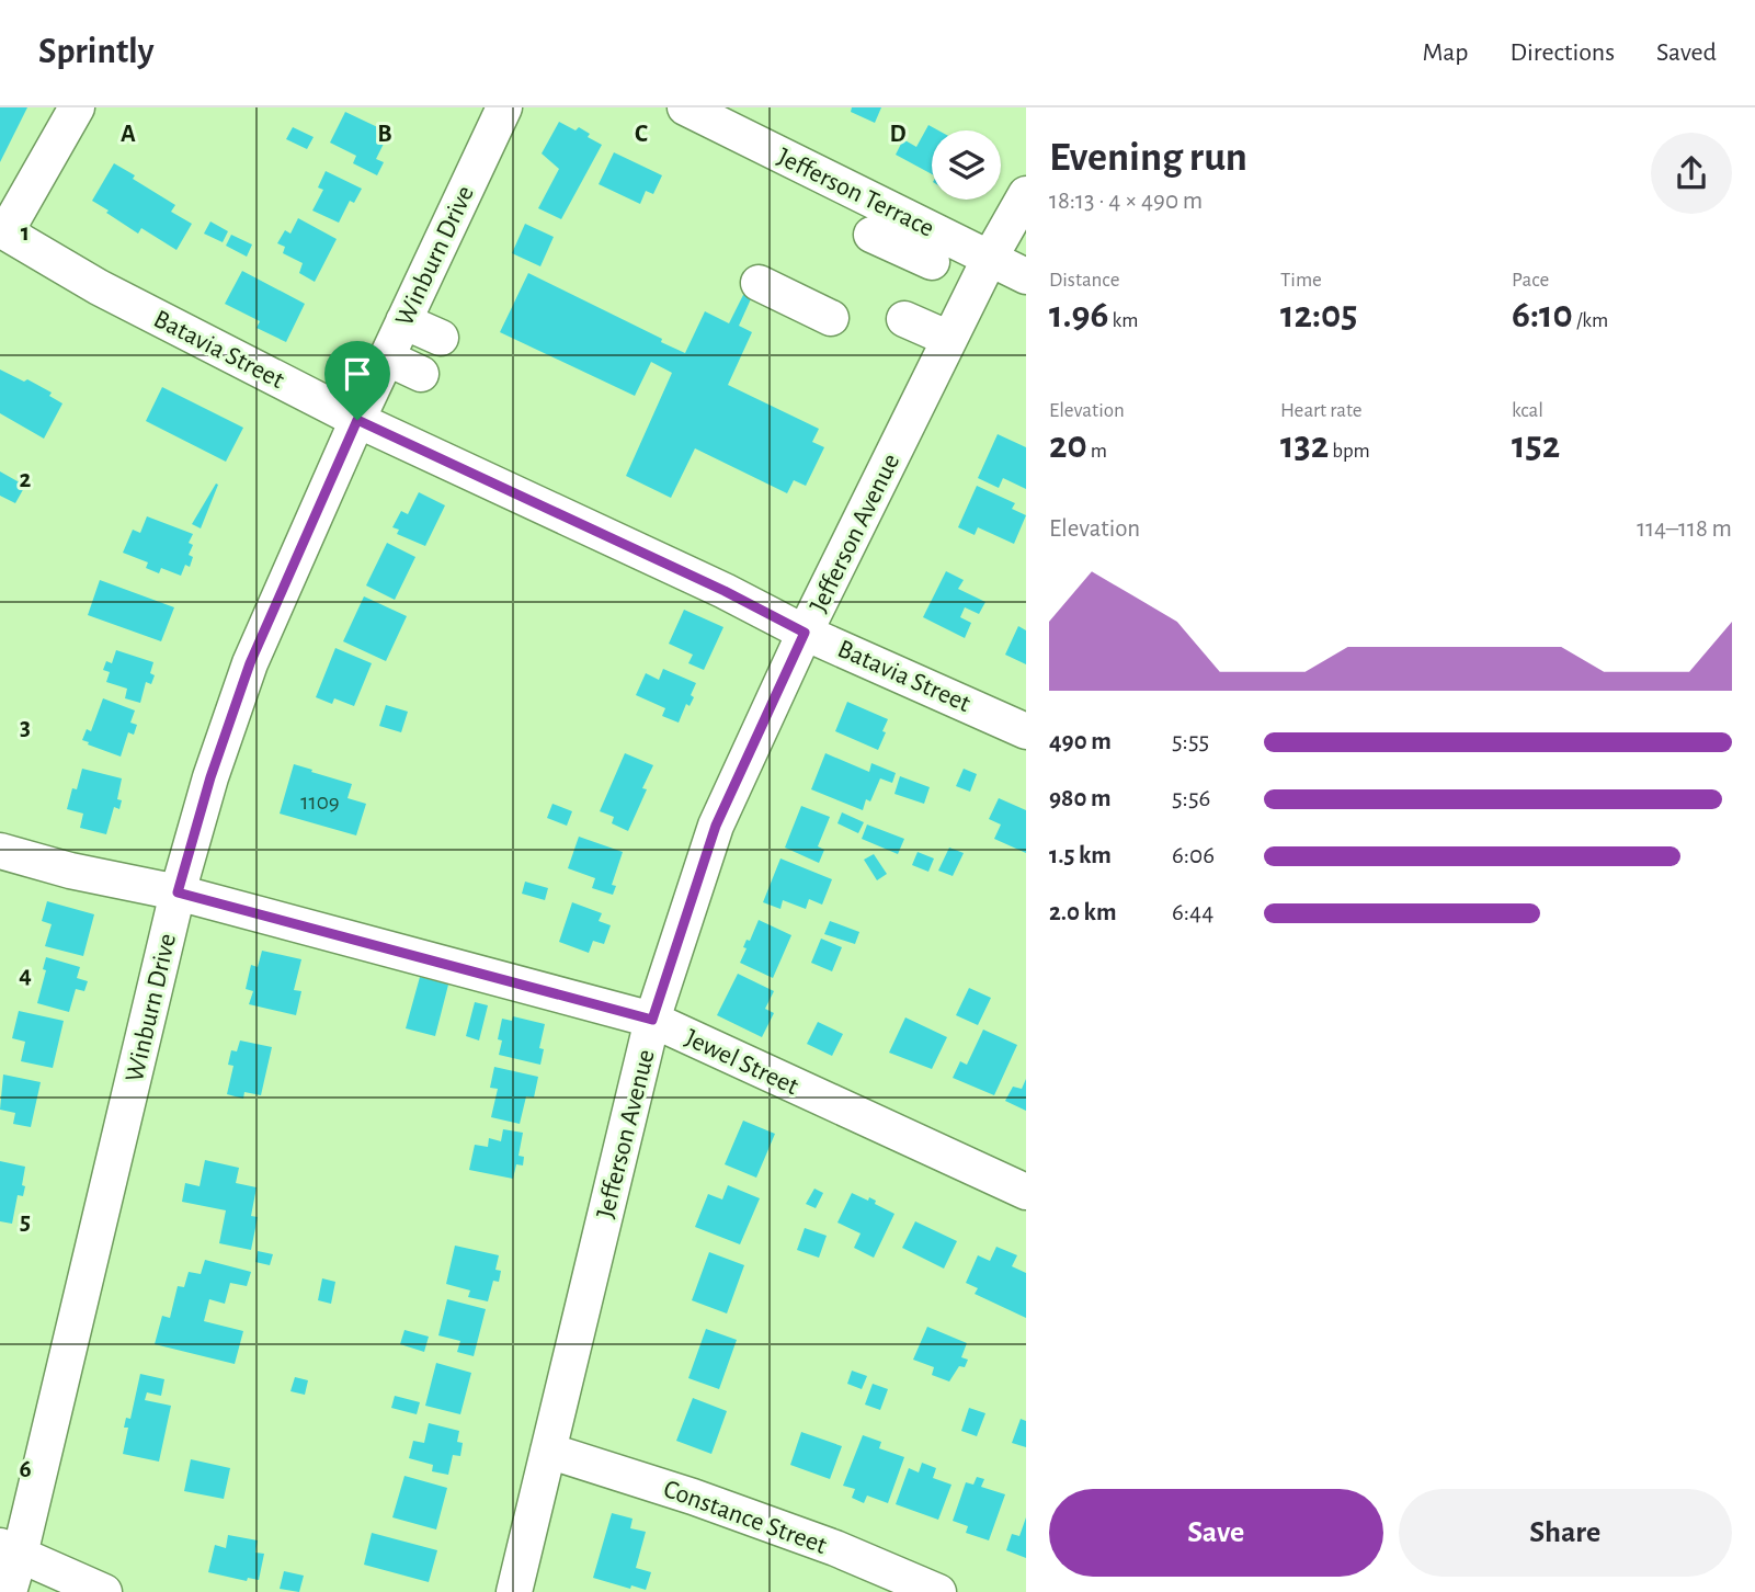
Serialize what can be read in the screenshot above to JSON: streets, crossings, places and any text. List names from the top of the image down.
{
  "streets": {
    "street": [
      "Jefferson Terrace",
      "Winburn Drive",
      "Batavia Street",
      "Jefferson Avenue",
      "Jewel Street",
      "Constance Street"
    ]
  },
  "crossings": [
    ["Jefferson Terrace", "Jefferson Avenue"],
    ["Winburn Drive", "Batavia Street"],
    ["Winburn Drive", "Jewel Street"],
    ["Batavia Street", "Jefferson Avenue"],
    ["Jefferson Avenue", "Jewel Street"],
    ["Jefferson Avenue", "Constance Street"]
  ],
  "house_numbers": ["1109"],
  "page": {
    "header": "Sprintly",
    "nav": ["Map", "Directions", "Saved"],
    "heading": ["Evening run", "18:13 · 4 × 490 m"],
    "stats": [
      ["Distance", "1.96 km"],
      ["Time", "12:05"],
      ["Pace", "6:10 /km"],
      ["Elevation", "20 m"],
      ["Heart rate", "132 bpm"],
      ["kcal", "152"]
    ],
    "chart": ["Elevation", "114–118 m"],
    "list": [
      {
        "name": "490 m",
        "note": "5:55"
      },
      {
        "name": "980 m",
        "note": "5:56"
      },
      {
        "name": "1.5 km",
        "note": "6:06"
      },
      {
        "name": "2.0 km",
        "note": "6:44"
      }
    ],
    "buttons": ["Save", "Share"]
  },
  "grid": {
    "columns": [
      "A",
      "B",
      "C",
      "D"
    ],
    "rows": [
      "1",
      "2",
      "3",
      "4",
      "5",
      "6"
    ]
  }
}
